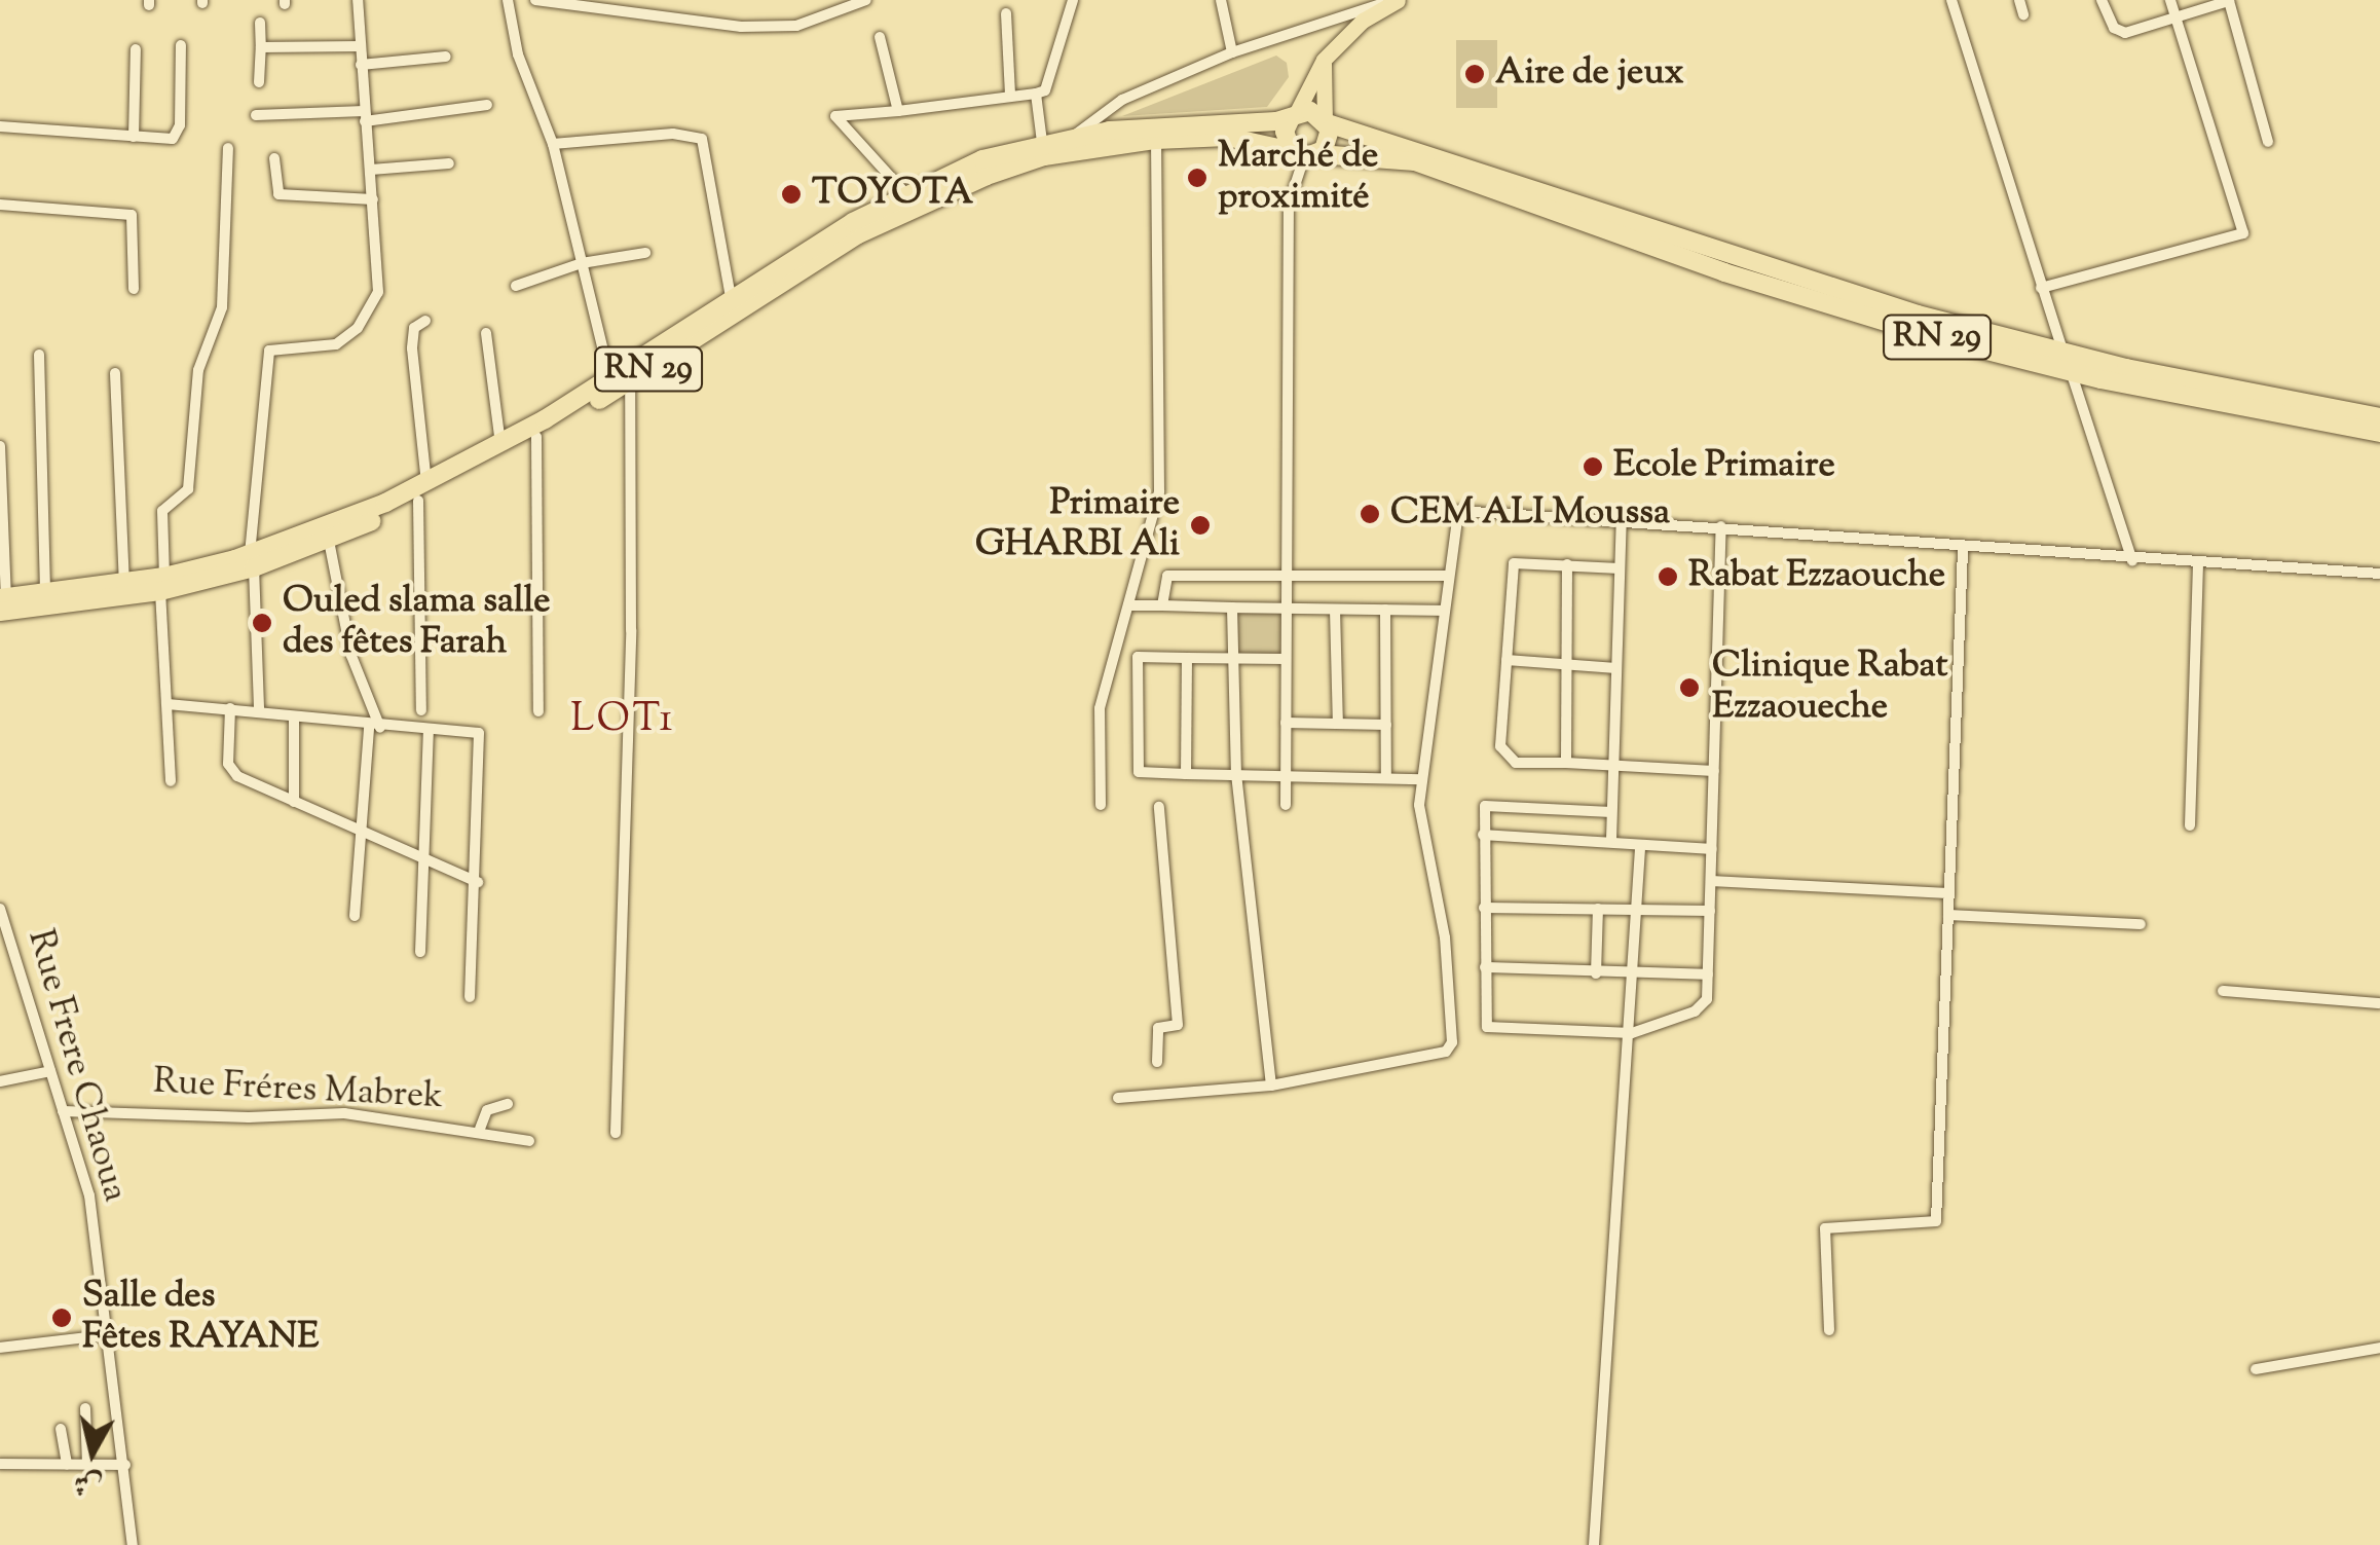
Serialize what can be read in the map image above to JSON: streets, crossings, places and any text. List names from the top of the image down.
{
  "streets": {
    "highway": ["RN 29"],
    "street": ["Rue Frere Chaoua", "Rue Fréres Mabrek"]
  },
  "crossings": [
    ["Rue Frere Chaoua", "Rue Fréres Mabrek"]
  ],
  "districts": ["LOT1"],
  "places": [
    "Aire de jeux",
    "Marché de proximité",
    "TOYOTA",
    "Ecole Primaire",
    "CEM ALI Moussa",
    "Primaire GHARBI Ali",
    "Rabat Ezzaouche",
    "Ouled slama salle des fêtes Farah",
    "Clinique Rabat Ezzaoueche",
    "Salle des Fêtes RAYANE"
  ],
  "north": "bottom"
}
